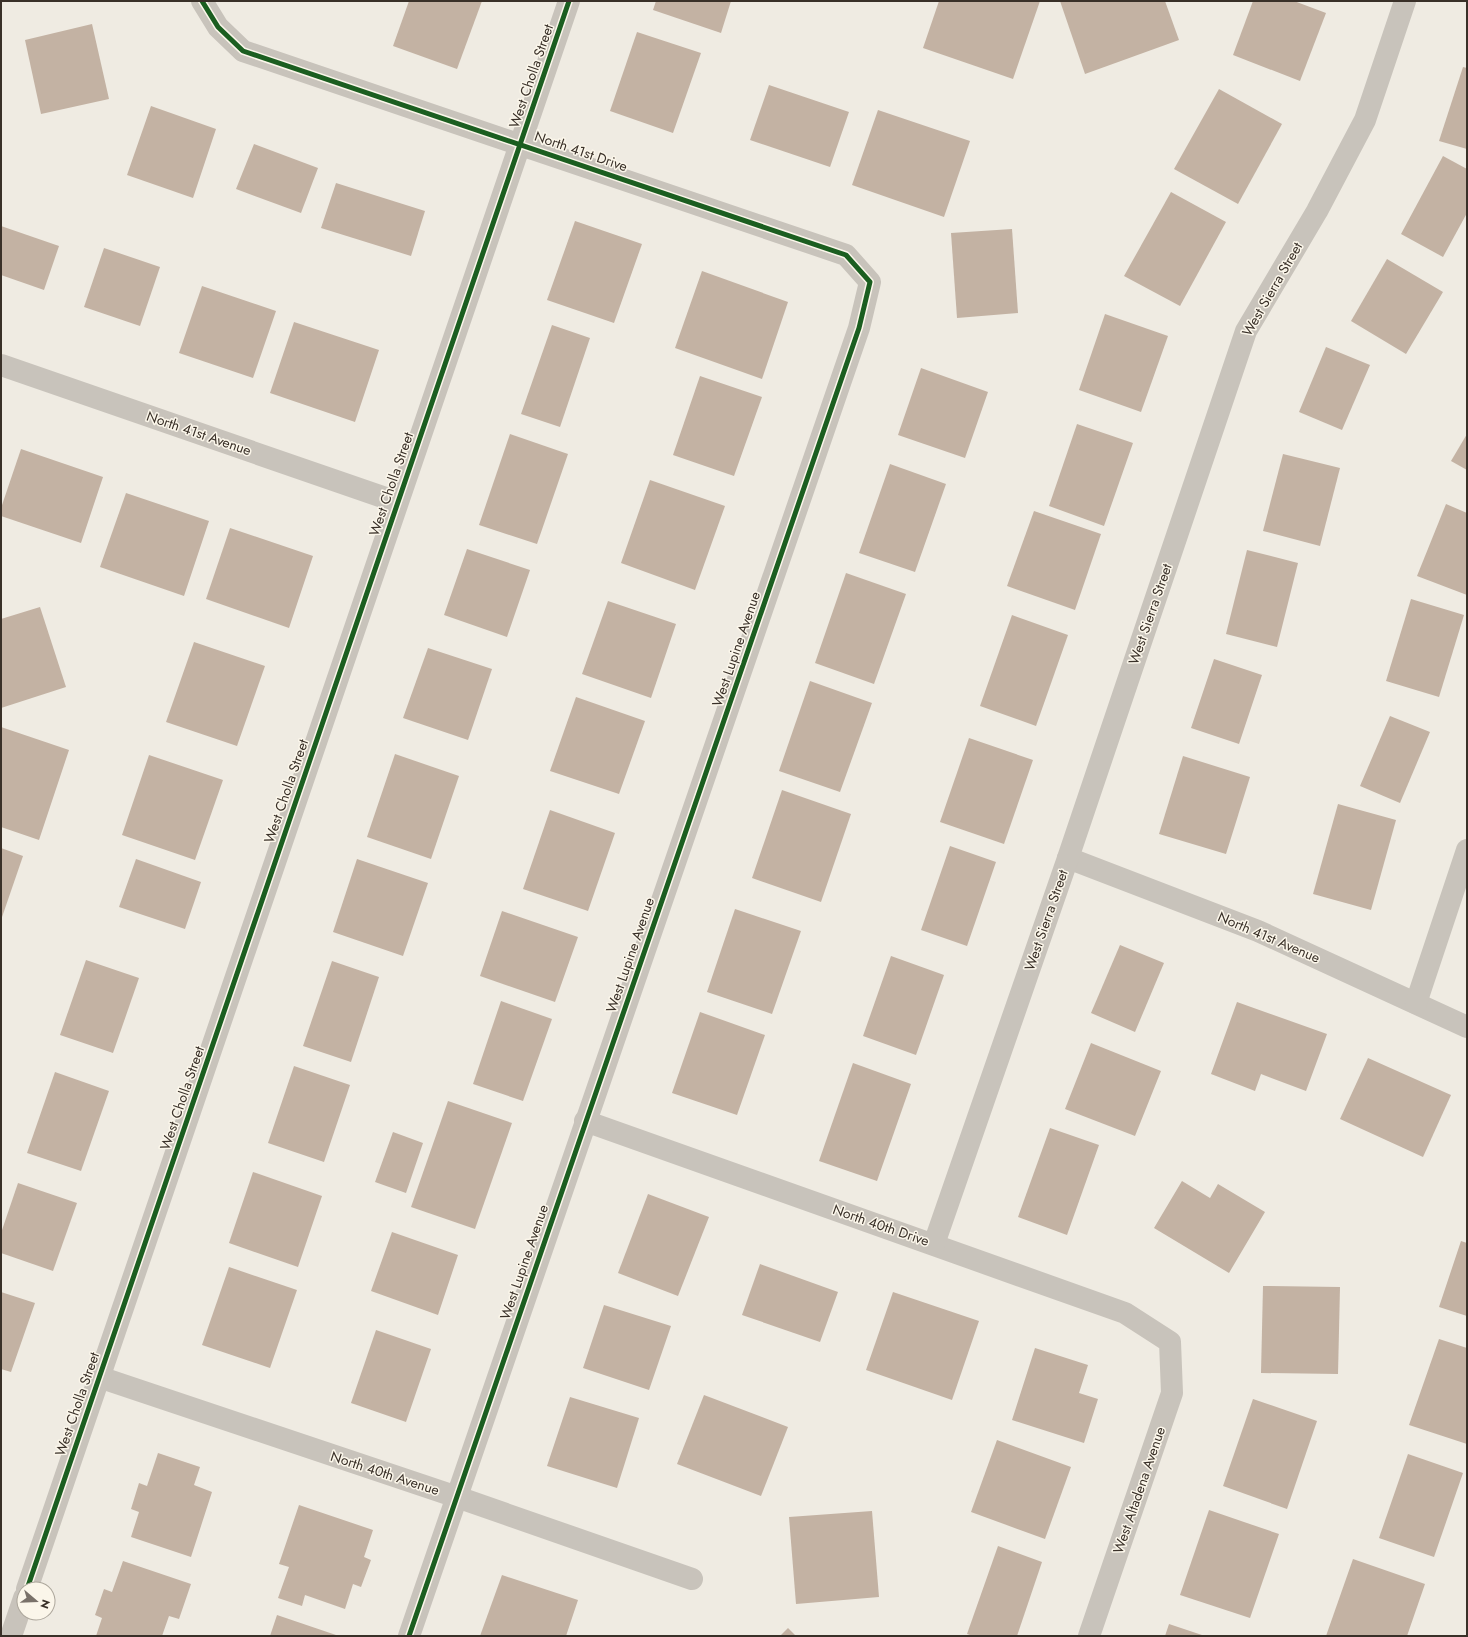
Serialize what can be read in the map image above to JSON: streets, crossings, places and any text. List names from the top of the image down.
{
  "streets": {
    "street": [
      "West Cholla Street",
      "North 41st Drive",
      "West Sierra Street",
      "North 41st Avenue",
      "West Lupine Avenue",
      "North 40th Drive",
      "North 40th Avenue",
      "West Altadena Avenue"
    ]
  },
  "crossings": [
    ["West Cholla Street", "North 41st Drive"],
    ["West Cholla Street", "North 41st Avenue"],
    ["West Cholla Street", "North 40th Avenue"],
    ["North 41st Drive", "West Lupine Avenue"],
    ["West Sierra Street", "North 41st Avenue"],
    ["West Sierra Street", "North 40th Drive"],
    ["West Lupine Avenue", "North 40th Drive"],
    ["West Lupine Avenue", "North 40th Avenue"],
    ["North 40th Drive", "West Altadena Avenue"]
  ],
  "north": "right"
}
